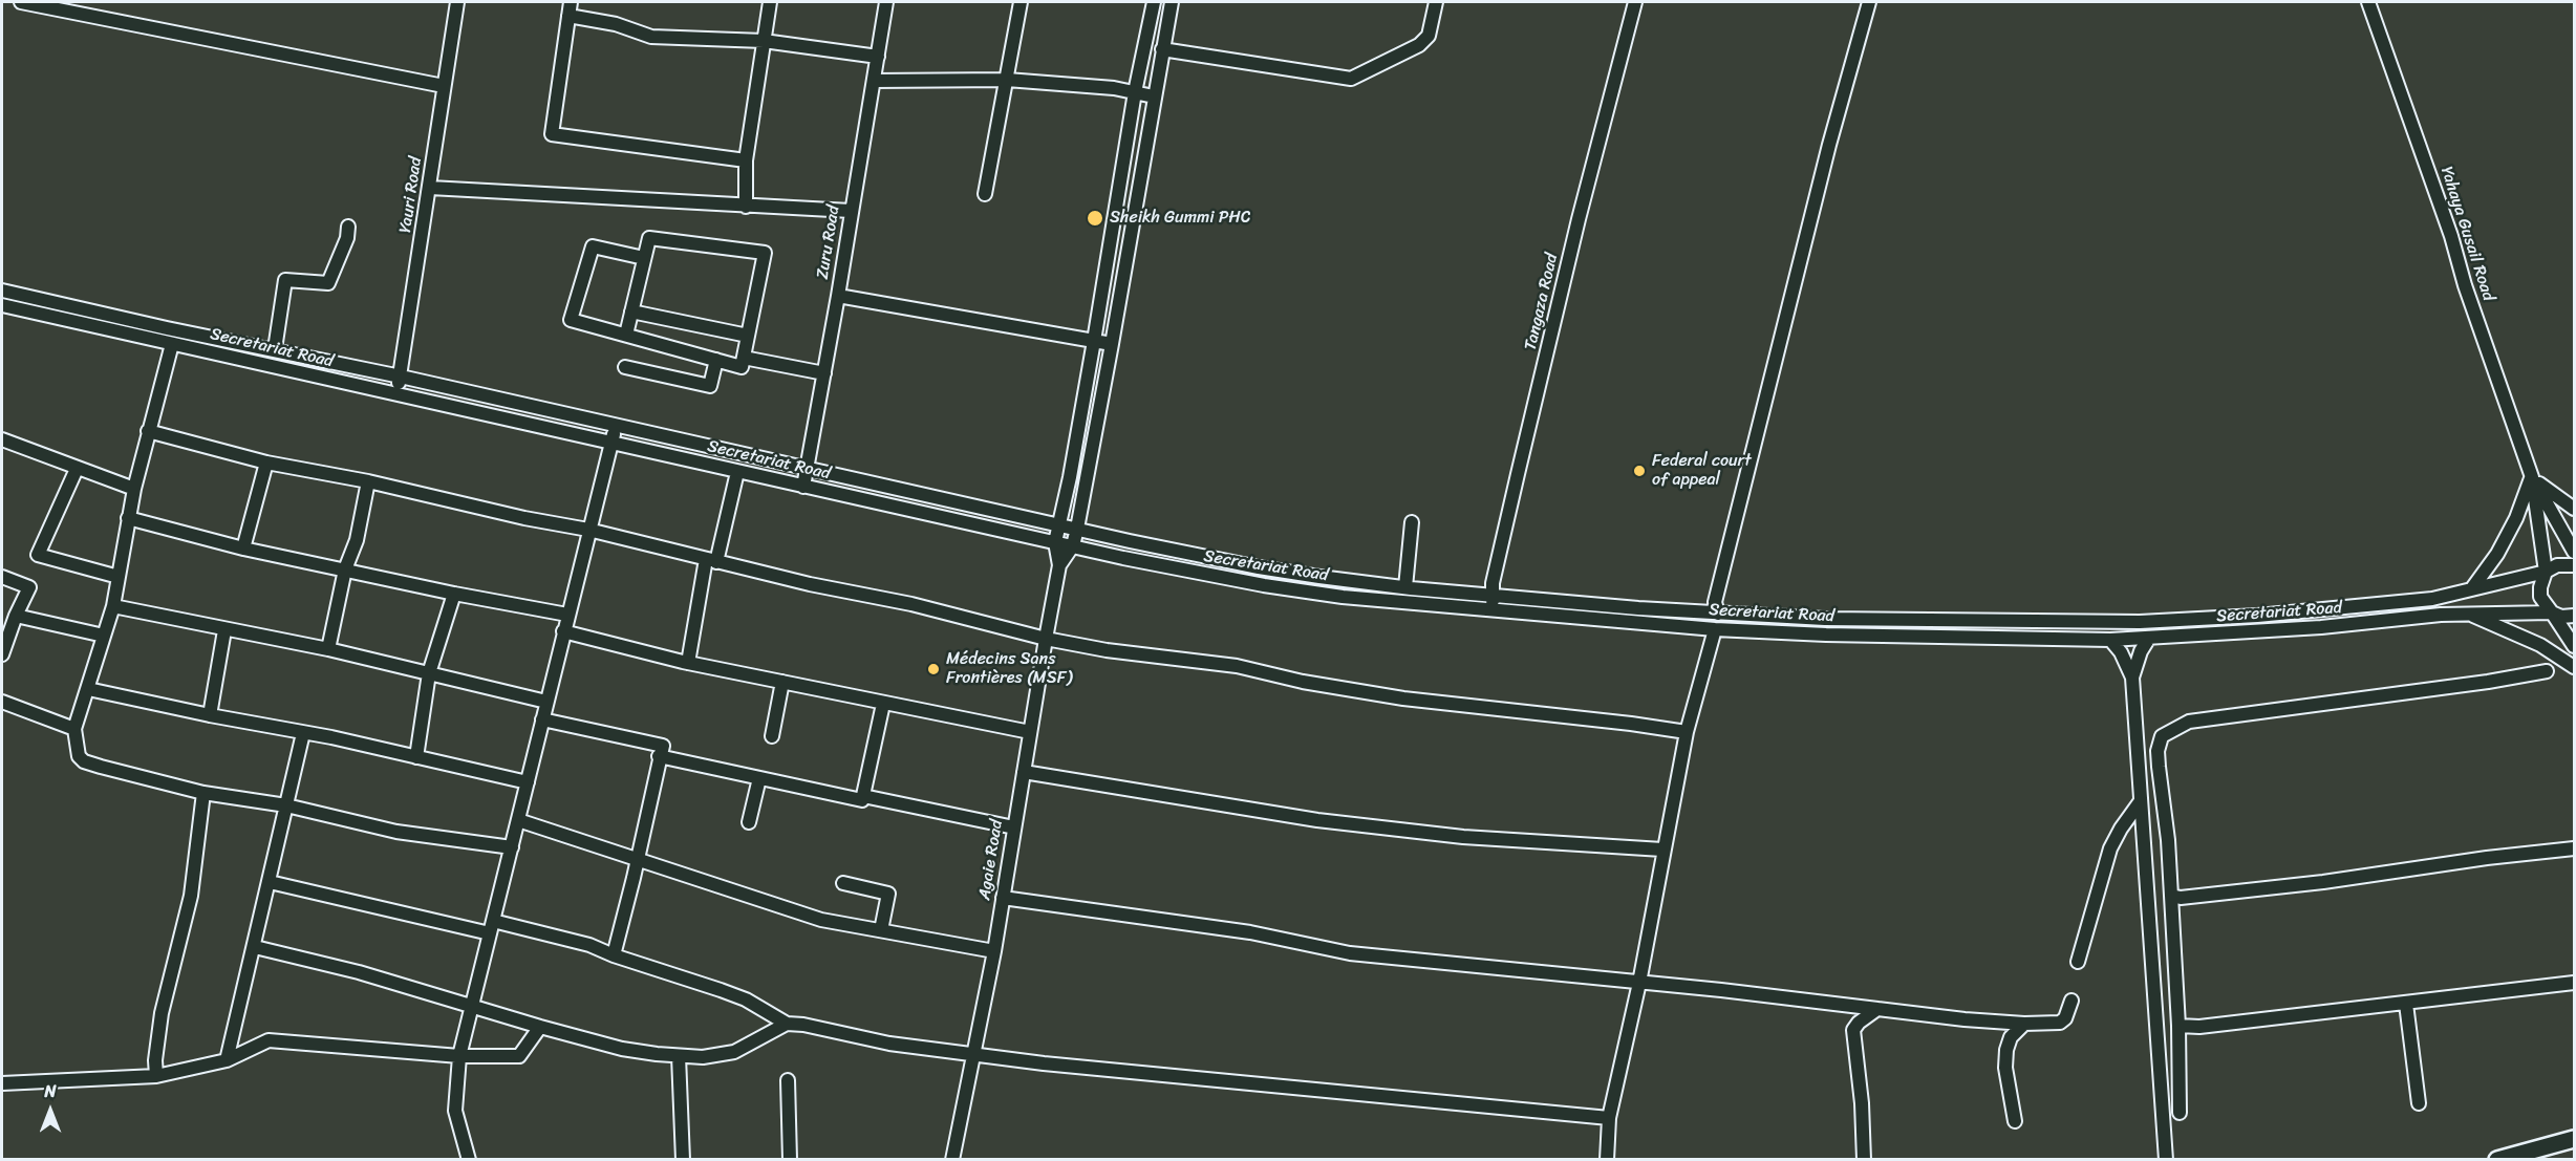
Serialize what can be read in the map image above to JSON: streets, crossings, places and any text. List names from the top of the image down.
{
  "streets": {
    "street": [
      "Yauri Road",
      "Yahaya Gusail Road",
      "Zuru Road",
      "Tangaza Road",
      "Secretariat Road",
      "Agaie Road"
    ]
  },
  "crossings": [
    ["Yauri Road", "Secretariat Road"],
    ["Yahaya Gusail Road", "Secretariat Road"],
    ["Zuru Road", "Secretariat Road"],
    ["Tangaza Road", "Secretariat Road"]
  ],
  "places": ["Sheikh Gummi PHC", "Federal court of appeal", "Médecins Sans Frontières (MSF)"],
  "north": "top"
}
